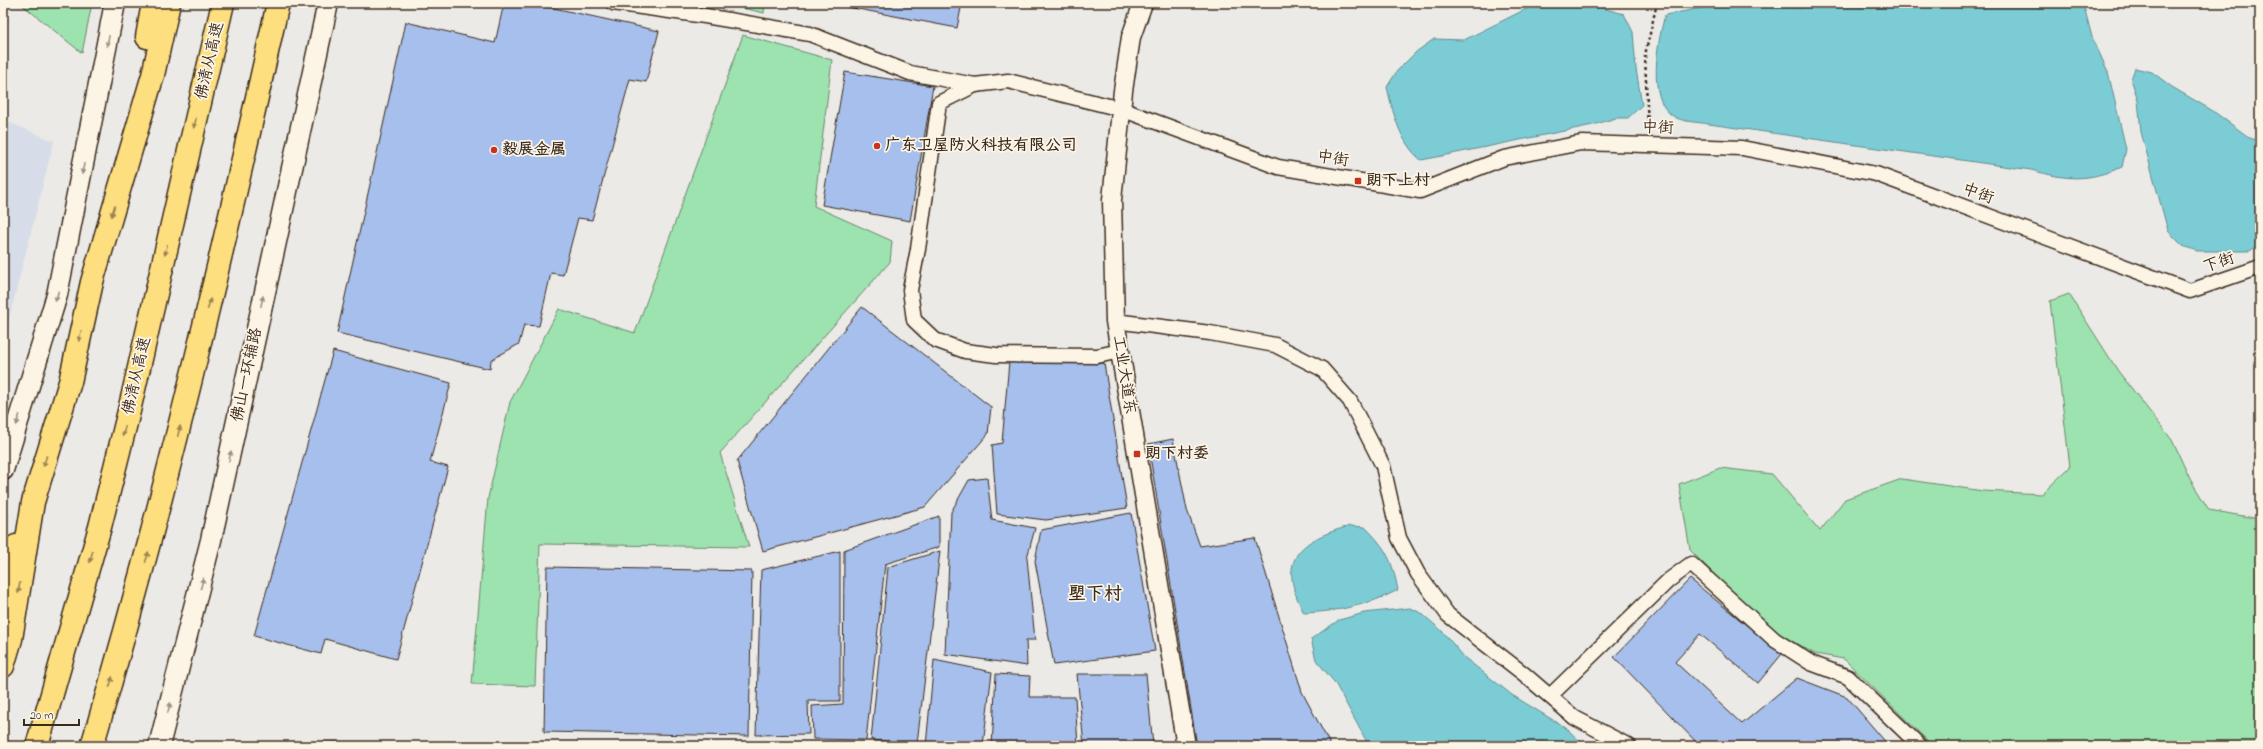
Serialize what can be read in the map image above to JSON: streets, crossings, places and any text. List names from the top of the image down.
{
  "streets": {
    "highway": ["佛清从高速"],
    "main road": ["佛山一环辅路"],
    "street": ["中街", "下街", "工业大道东"]
  },
  "crossings": [
    ["中街", "下街"],
    ["中街", "工业大道东"]
  ],
  "one_way": ["佛山一环辅路"],
  "districts": ["塱下村"],
  "places": {
    "other": ["广东卫屋防火科技有限公司", "毅展金属"],
    "transit": ["朗下上村", "朗下村委"]
  },
  "scale_bar": "20 m"
}
